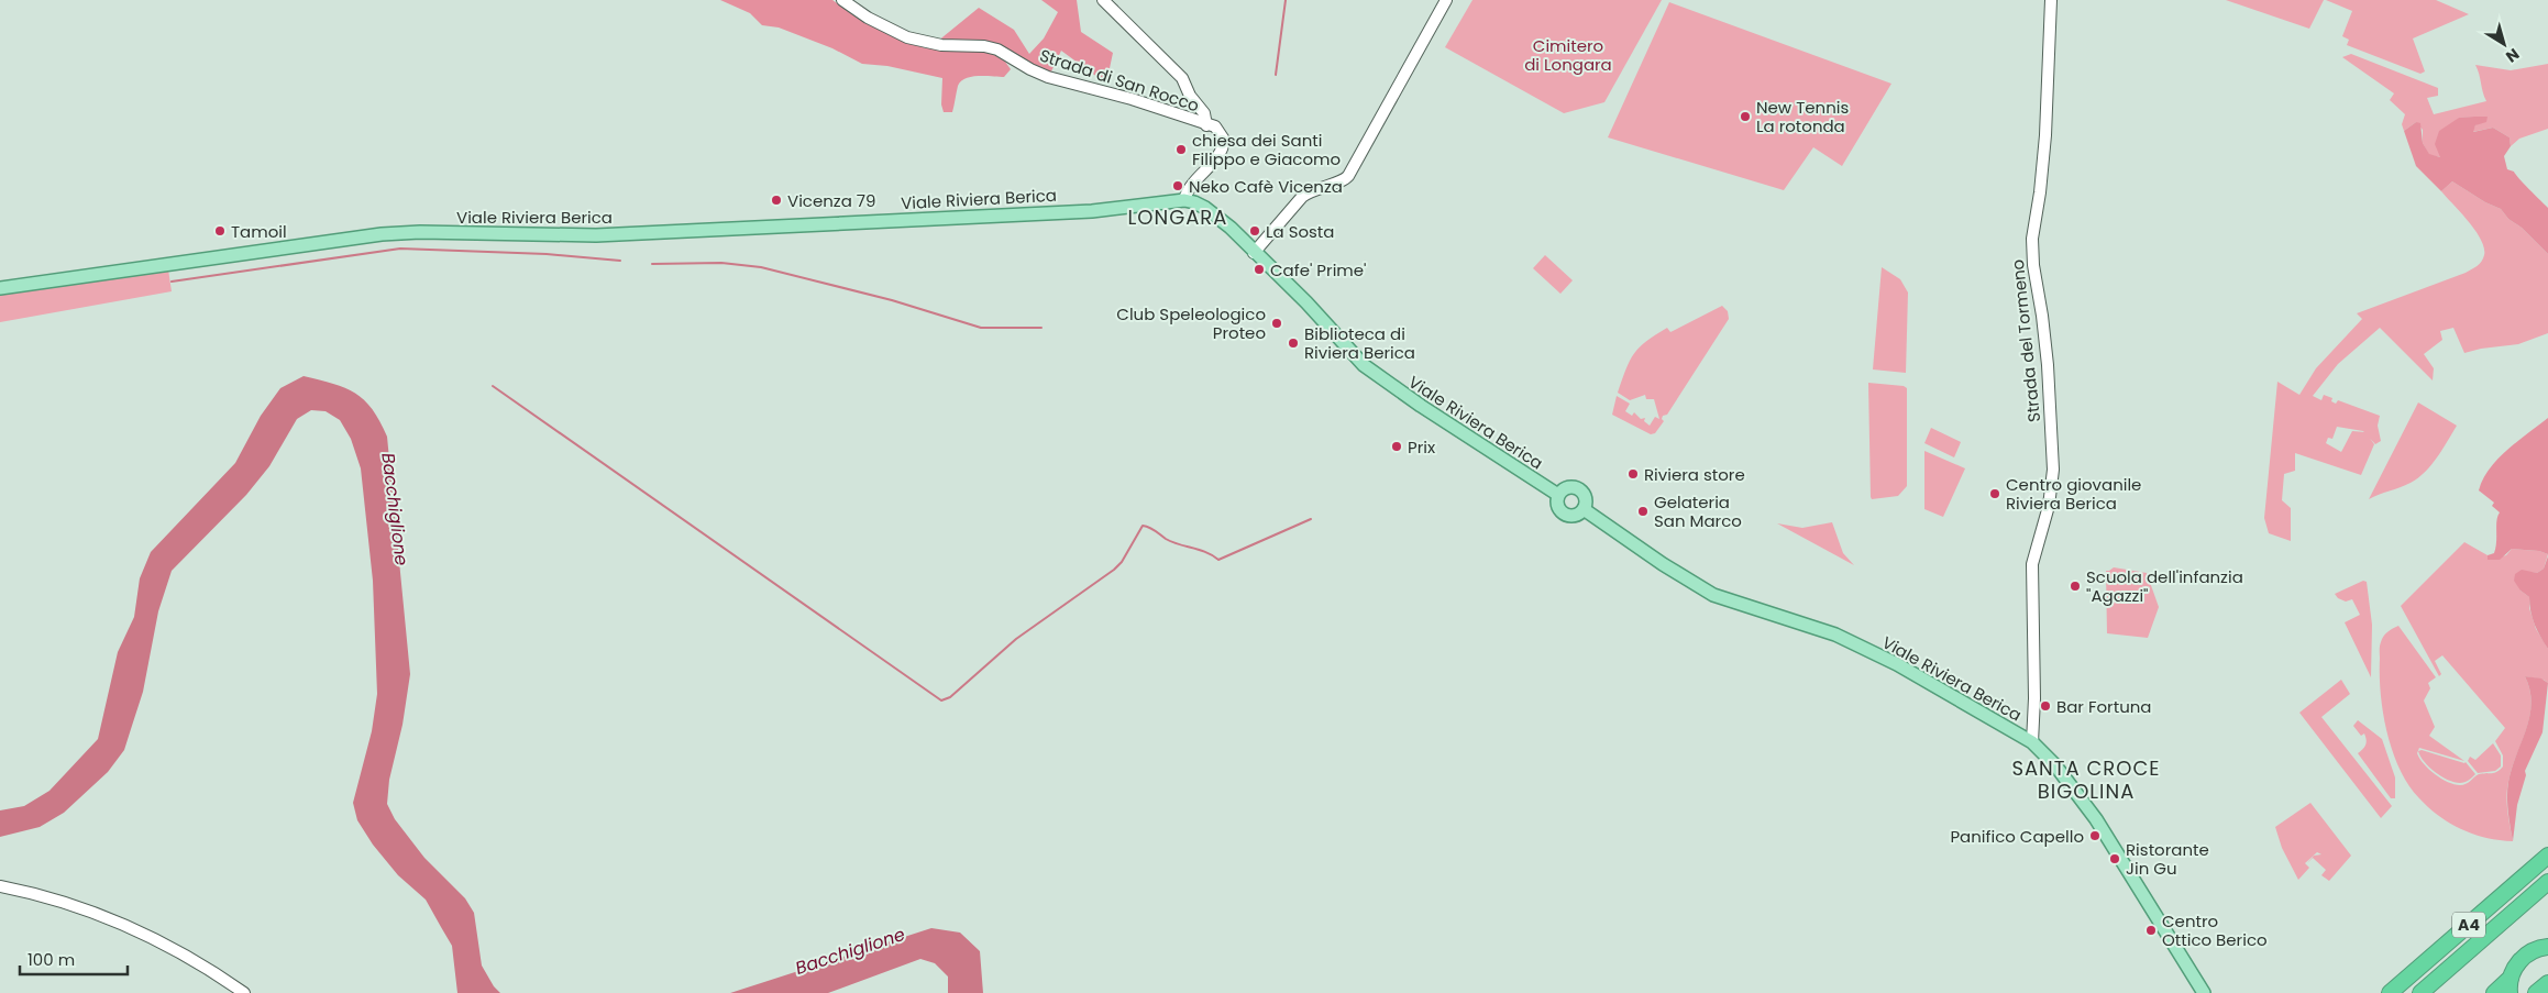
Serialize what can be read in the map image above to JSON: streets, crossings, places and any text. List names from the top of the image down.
{
  "streets": {
    "highway": ["A4"],
    "main road": ["Viale Riviera Berica"],
    "street": ["Strada di San Rocco", "Strada del Tormeno"]
  },
  "crossings": [
    ["Viale Riviera Berica", "Strada del Tormeno"]
  ],
  "districts": ["LONGARA", "SANTA CROCE BIGOLINA"],
  "water": ["Bacchiglione"],
  "parks": ["Cimitero di Longara"],
  "places": [
    "New Tennis La rotonda",
    "chiesa dei Santi Filippo e Giacomo",
    "Neko Cafè Vicenza",
    "Vicenza 79",
    "Tamoil",
    "La Sosta",
    "Cafe' Prime'",
    "Club Speleologico Proteo",
    "Biblioteca di Riviera Berica",
    "Prix",
    "Riviera store",
    "Centro giovanile Riviera Berica",
    "Gelateria San Marco",
    "Scuola dell'infanzia \"Agazzi\"",
    "Bar Fortuna",
    "Panifico Capello",
    "Ristorante Jin Gu",
    "Centro Ottico Berico"
  ],
  "scale_bar": "100 m",
  "north": "bottom right"
}
